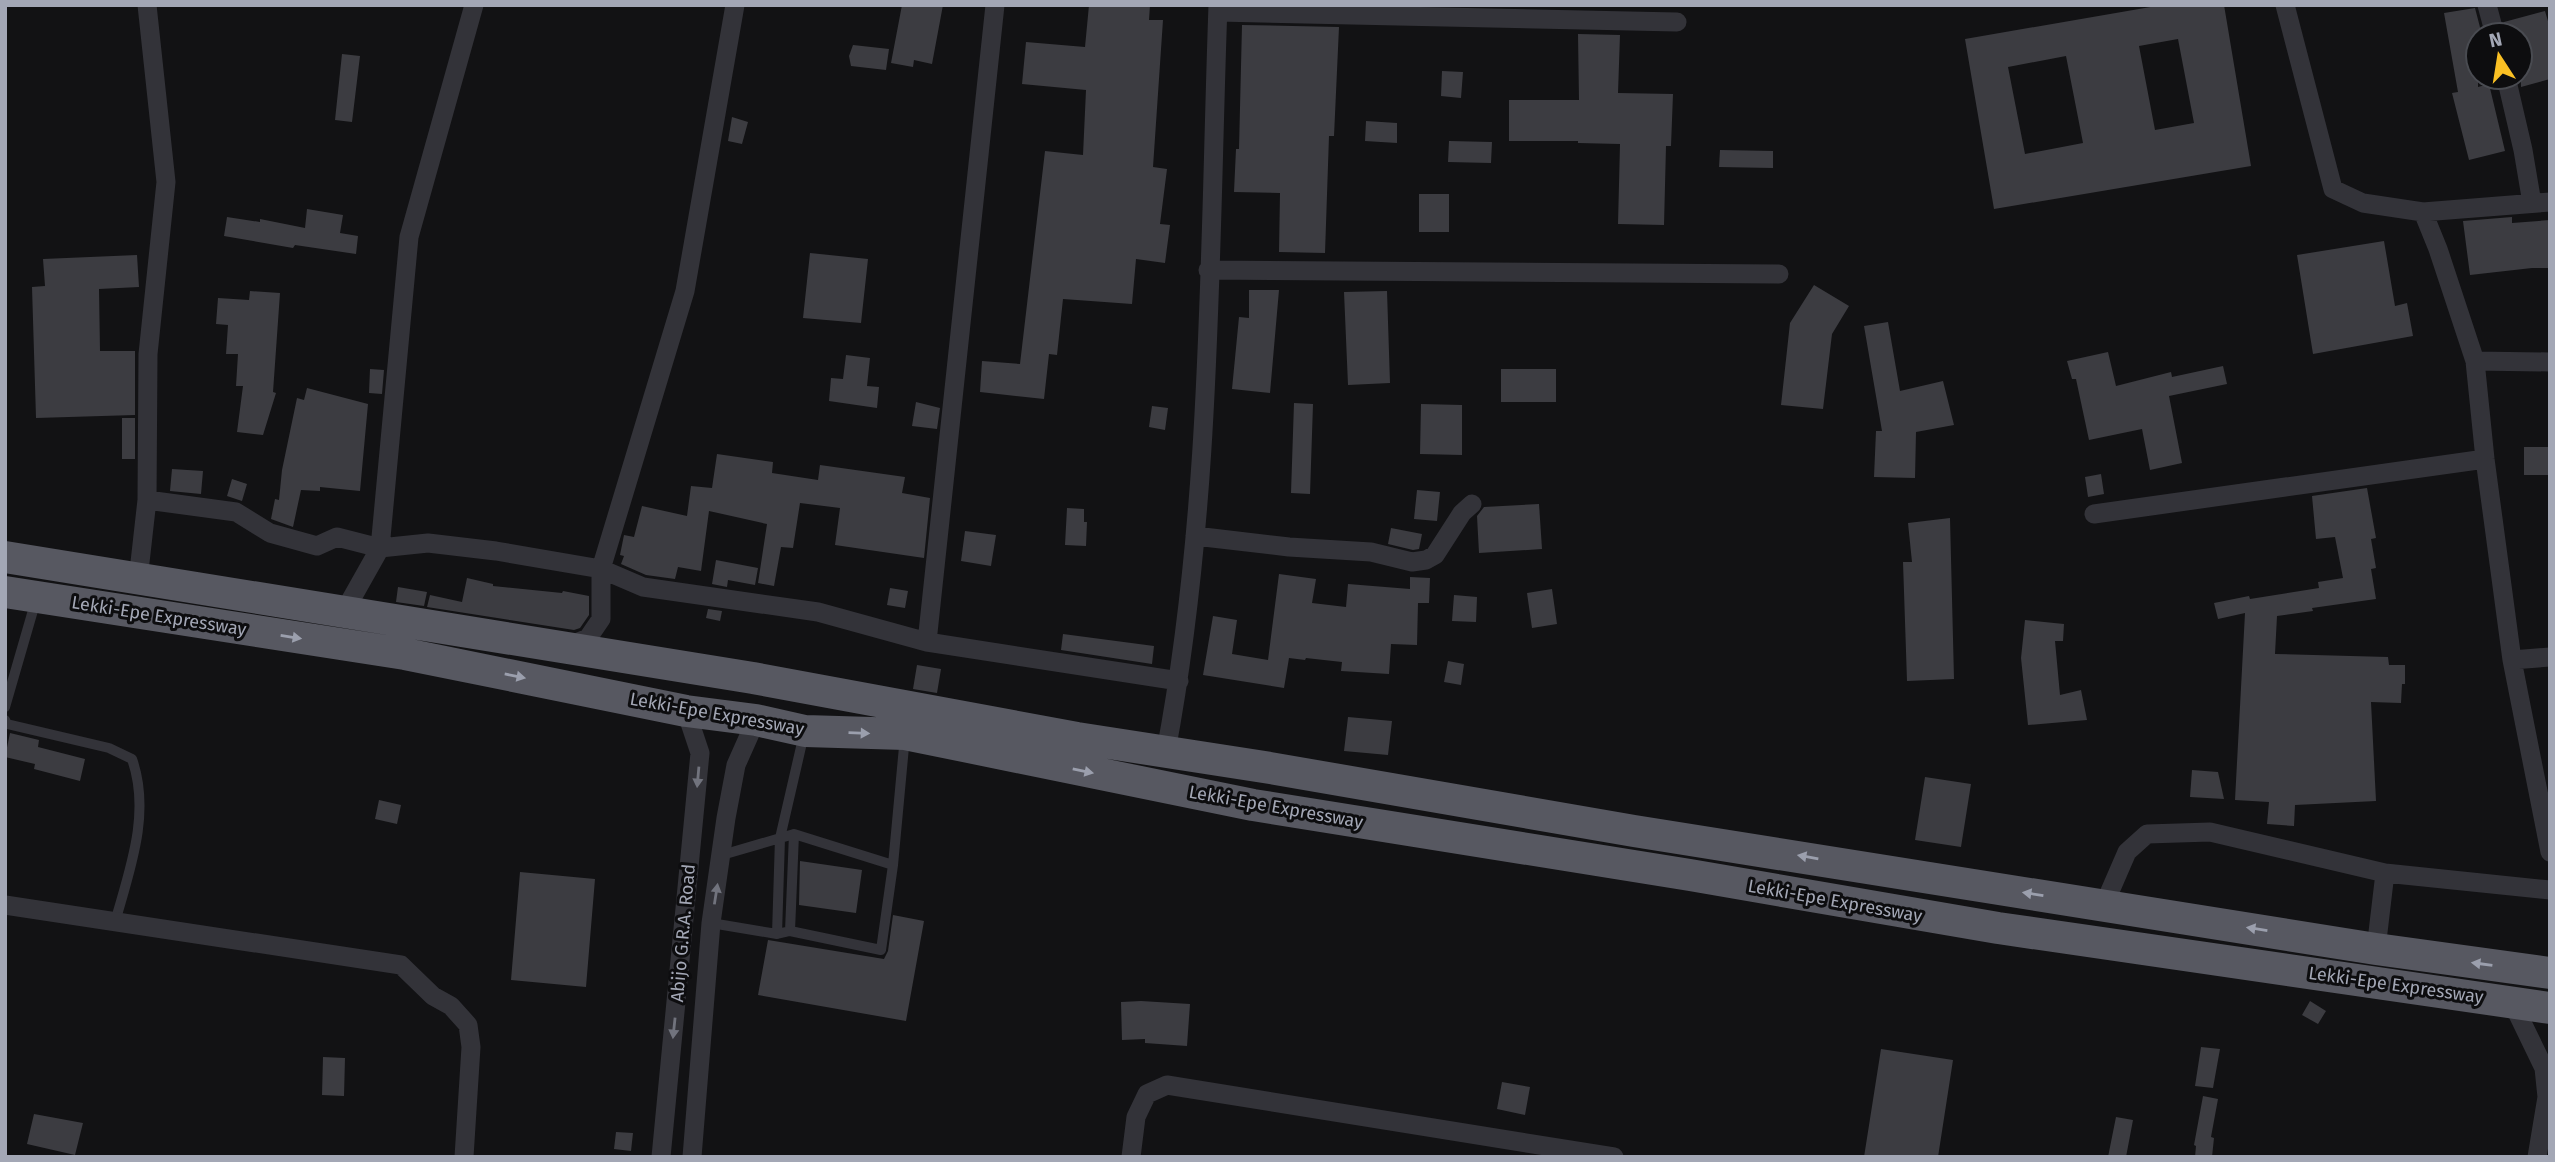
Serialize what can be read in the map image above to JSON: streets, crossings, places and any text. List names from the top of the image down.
{
  "streets": {
    "highway": ["Lekki-Epe Expressway"],
    "street": ["Abijo G.R.A. Road"]
  },
  "crossings": [
    ["Lekki-Epe Expressway", "Abijo G.R.A. Road"]
  ],
  "north": "top"
}
